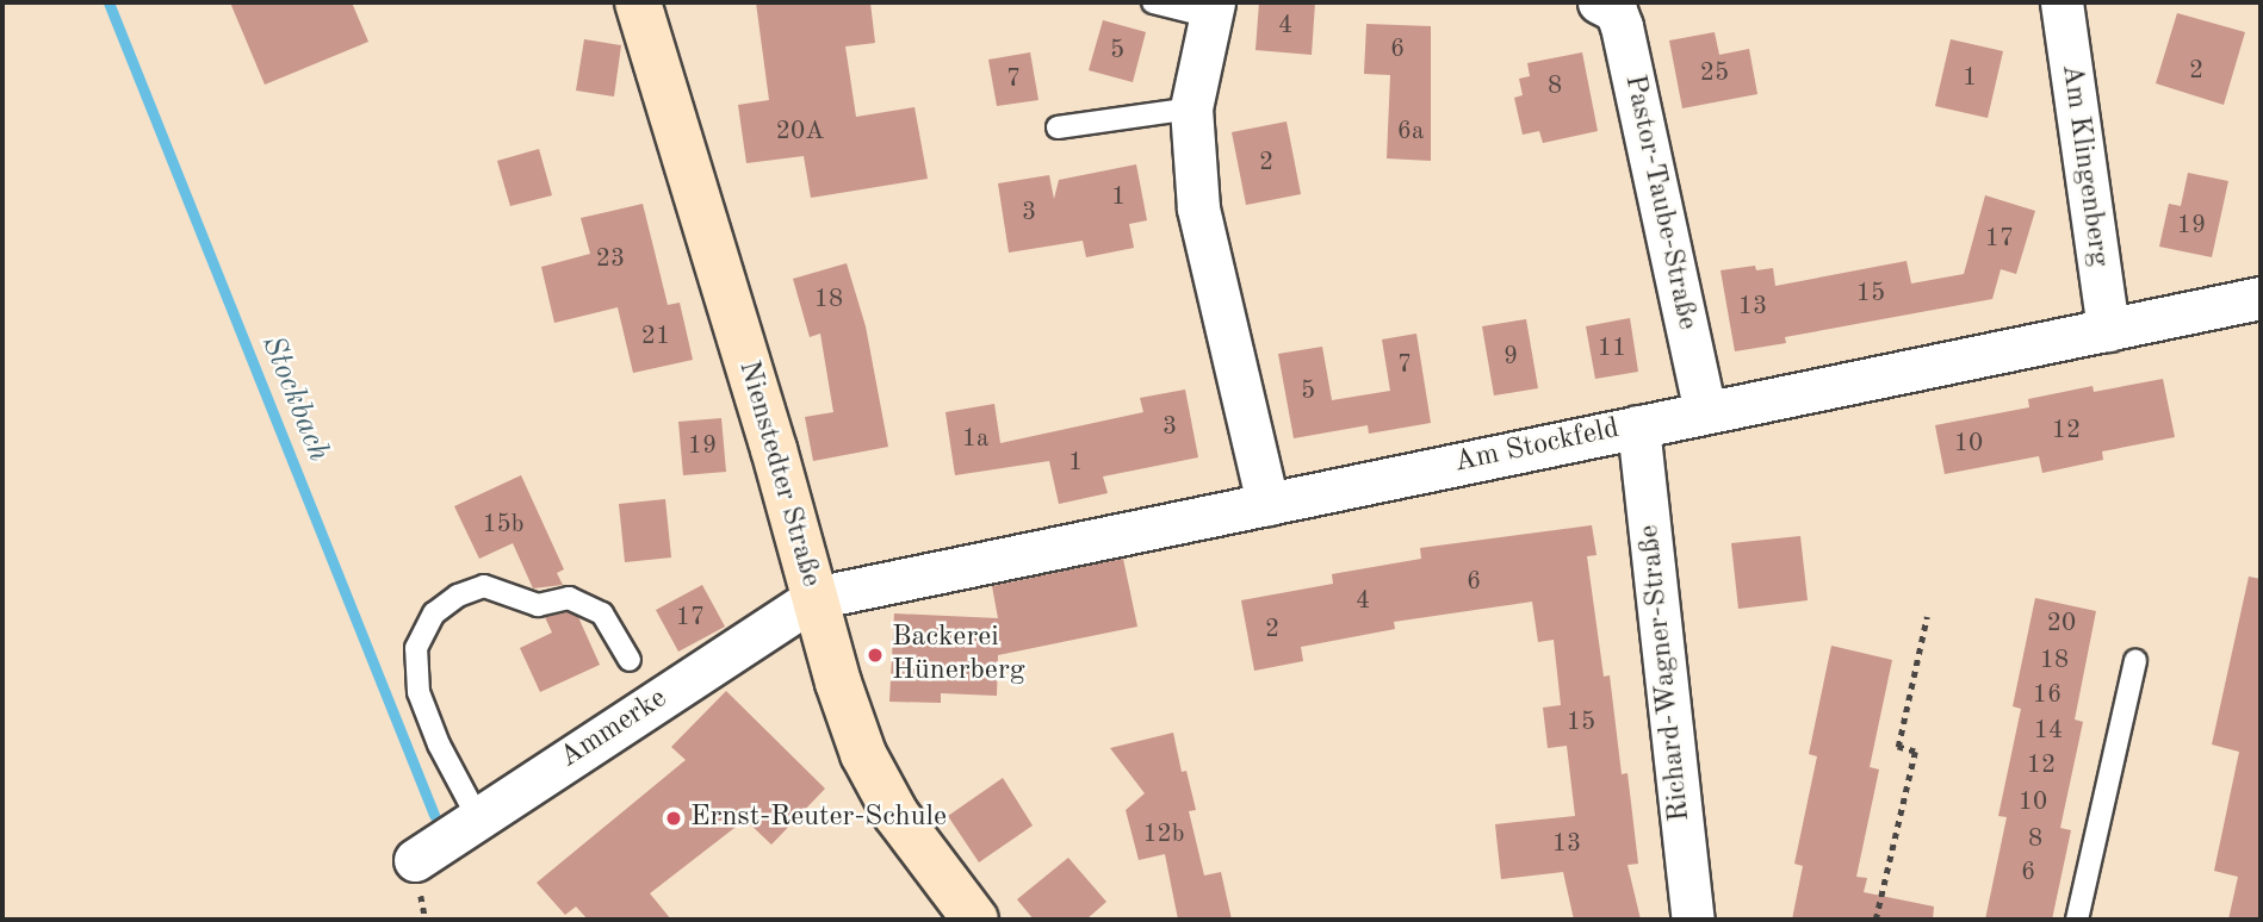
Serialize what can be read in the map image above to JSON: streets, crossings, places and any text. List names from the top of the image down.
{
  "streets": {
    "main road": ["Nienstedter Straße"],
    "street": [
      "Am Klingenberg",
      "Pastor-Taube-Straße",
      "Am Stockfeld",
      "Richard-Wagner-Straße",
      "Ammerke"
    ]
  },
  "crossings": [
    ["Am Klingenberg", "Am Stockfeld"],
    ["Pastor-Taube-Straße", "Am Stockfeld"],
    ["Am Stockfeld", "Nienstedter Straße"],
    ["Am Stockfeld", "Richard-Wagner-Straße"],
    ["Am Stockfeld", "Ammerke"],
    ["Nienstedter Straße", "Ammerke"]
  ],
  "water": ["Stockbach"],
  "places": ["Backerei Hünerberg", "Ernst-Reuter-Schule"],
  "house_numbers": [
    "4",
    "6",
    "5",
    "2",
    "25",
    "1",
    "7",
    "8",
    "20A",
    "6a",
    "2",
    "1",
    "3",
    "19",
    "17",
    "23",
    "15",
    "18",
    "13",
    "21",
    "11",
    "9",
    "7",
    "5",
    "3",
    "12",
    "1a",
    "10",
    "19",
    "1",
    "15b",
    "6",
    "4",
    "17",
    "20",
    "2",
    "18",
    "16",
    "15",
    "14",
    "12",
    "10",
    "12b",
    "8",
    "13",
    "6"
  ]
}
